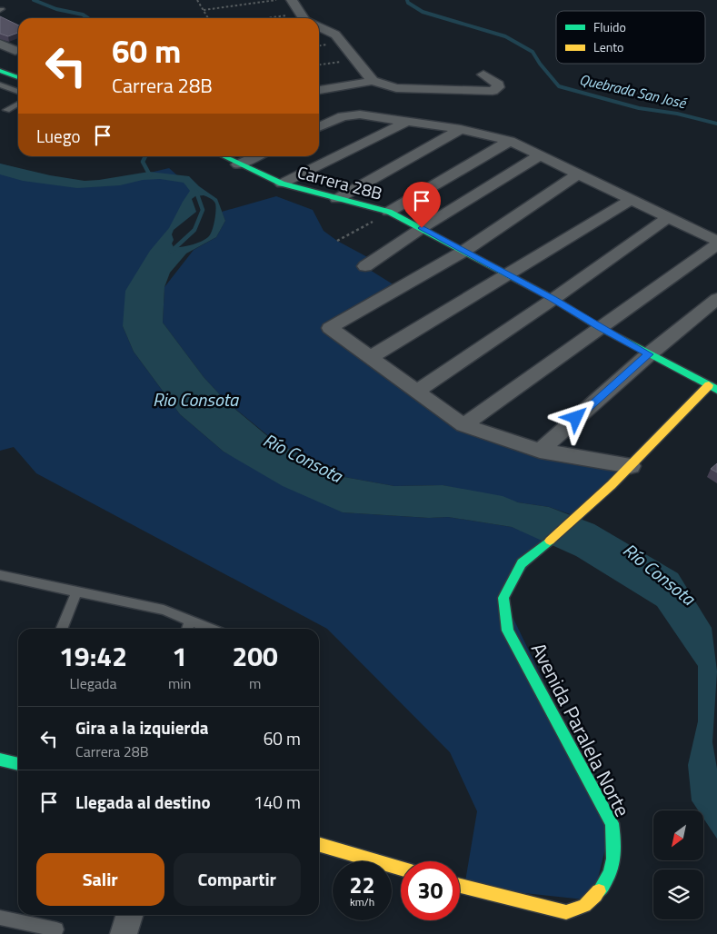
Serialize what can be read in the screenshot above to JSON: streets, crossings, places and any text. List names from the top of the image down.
{
  "streets": {
    "street": ["Carrera 28B", "Avenida Paralela Norte"]
  },
  "water": ["Quebrada San José", "Rio Consota", "Río Consota"],
  "legend": ["Fluido", "Lento"],
  "north": "bottom left",
  "page": {
    "turn": ["60 m", "Carrera 28B"],
    "then": "Luego",
    "eta": [
      "19:42",
      "Llegada",
      "1",
      "min",
      "200",
      "m"
    ],
    "list": [
      {
        "name": "Gira a la izquierda",
        "note": "Carrera 28B",
        "value": "60 m"
      },
      {
        "name": "Llegada al destino",
        "value": "140 m"
      }
    ],
    "buttons": ["Salir", "Compartir"],
    "speed": "22 km/h",
    "limit": "30"
  }
}
